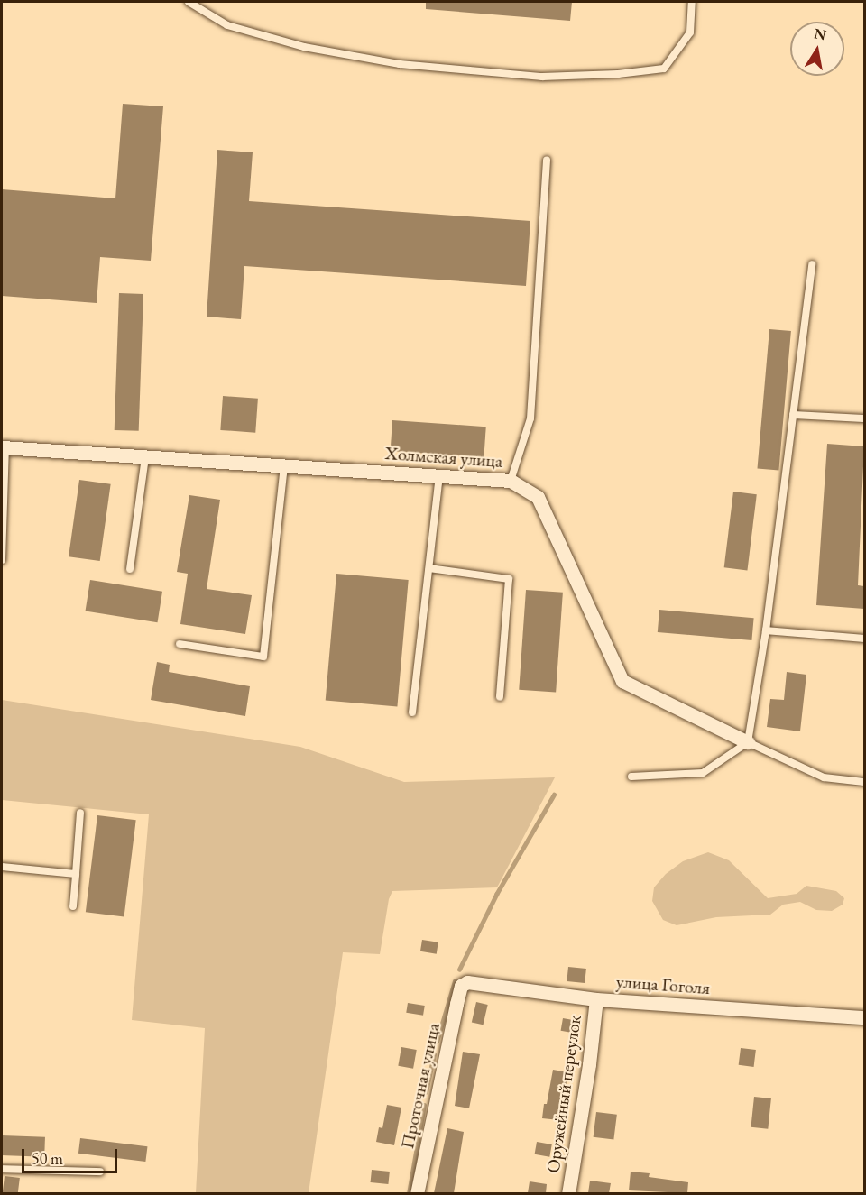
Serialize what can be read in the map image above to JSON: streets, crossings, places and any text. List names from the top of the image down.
{
  "streets": {
    "street": [
      "Холмская улица",
      "улица Гоголя",
      "Проточная улица",
      "Оружейный переулок"
    ]
  },
  "crossings": [
    ["улица Гоголя", "Проточная улица"],
    ["улица Гоголя", "Оружейный переулок"]
  ],
  "scale_bar": "50 m",
  "north": "top"
}
